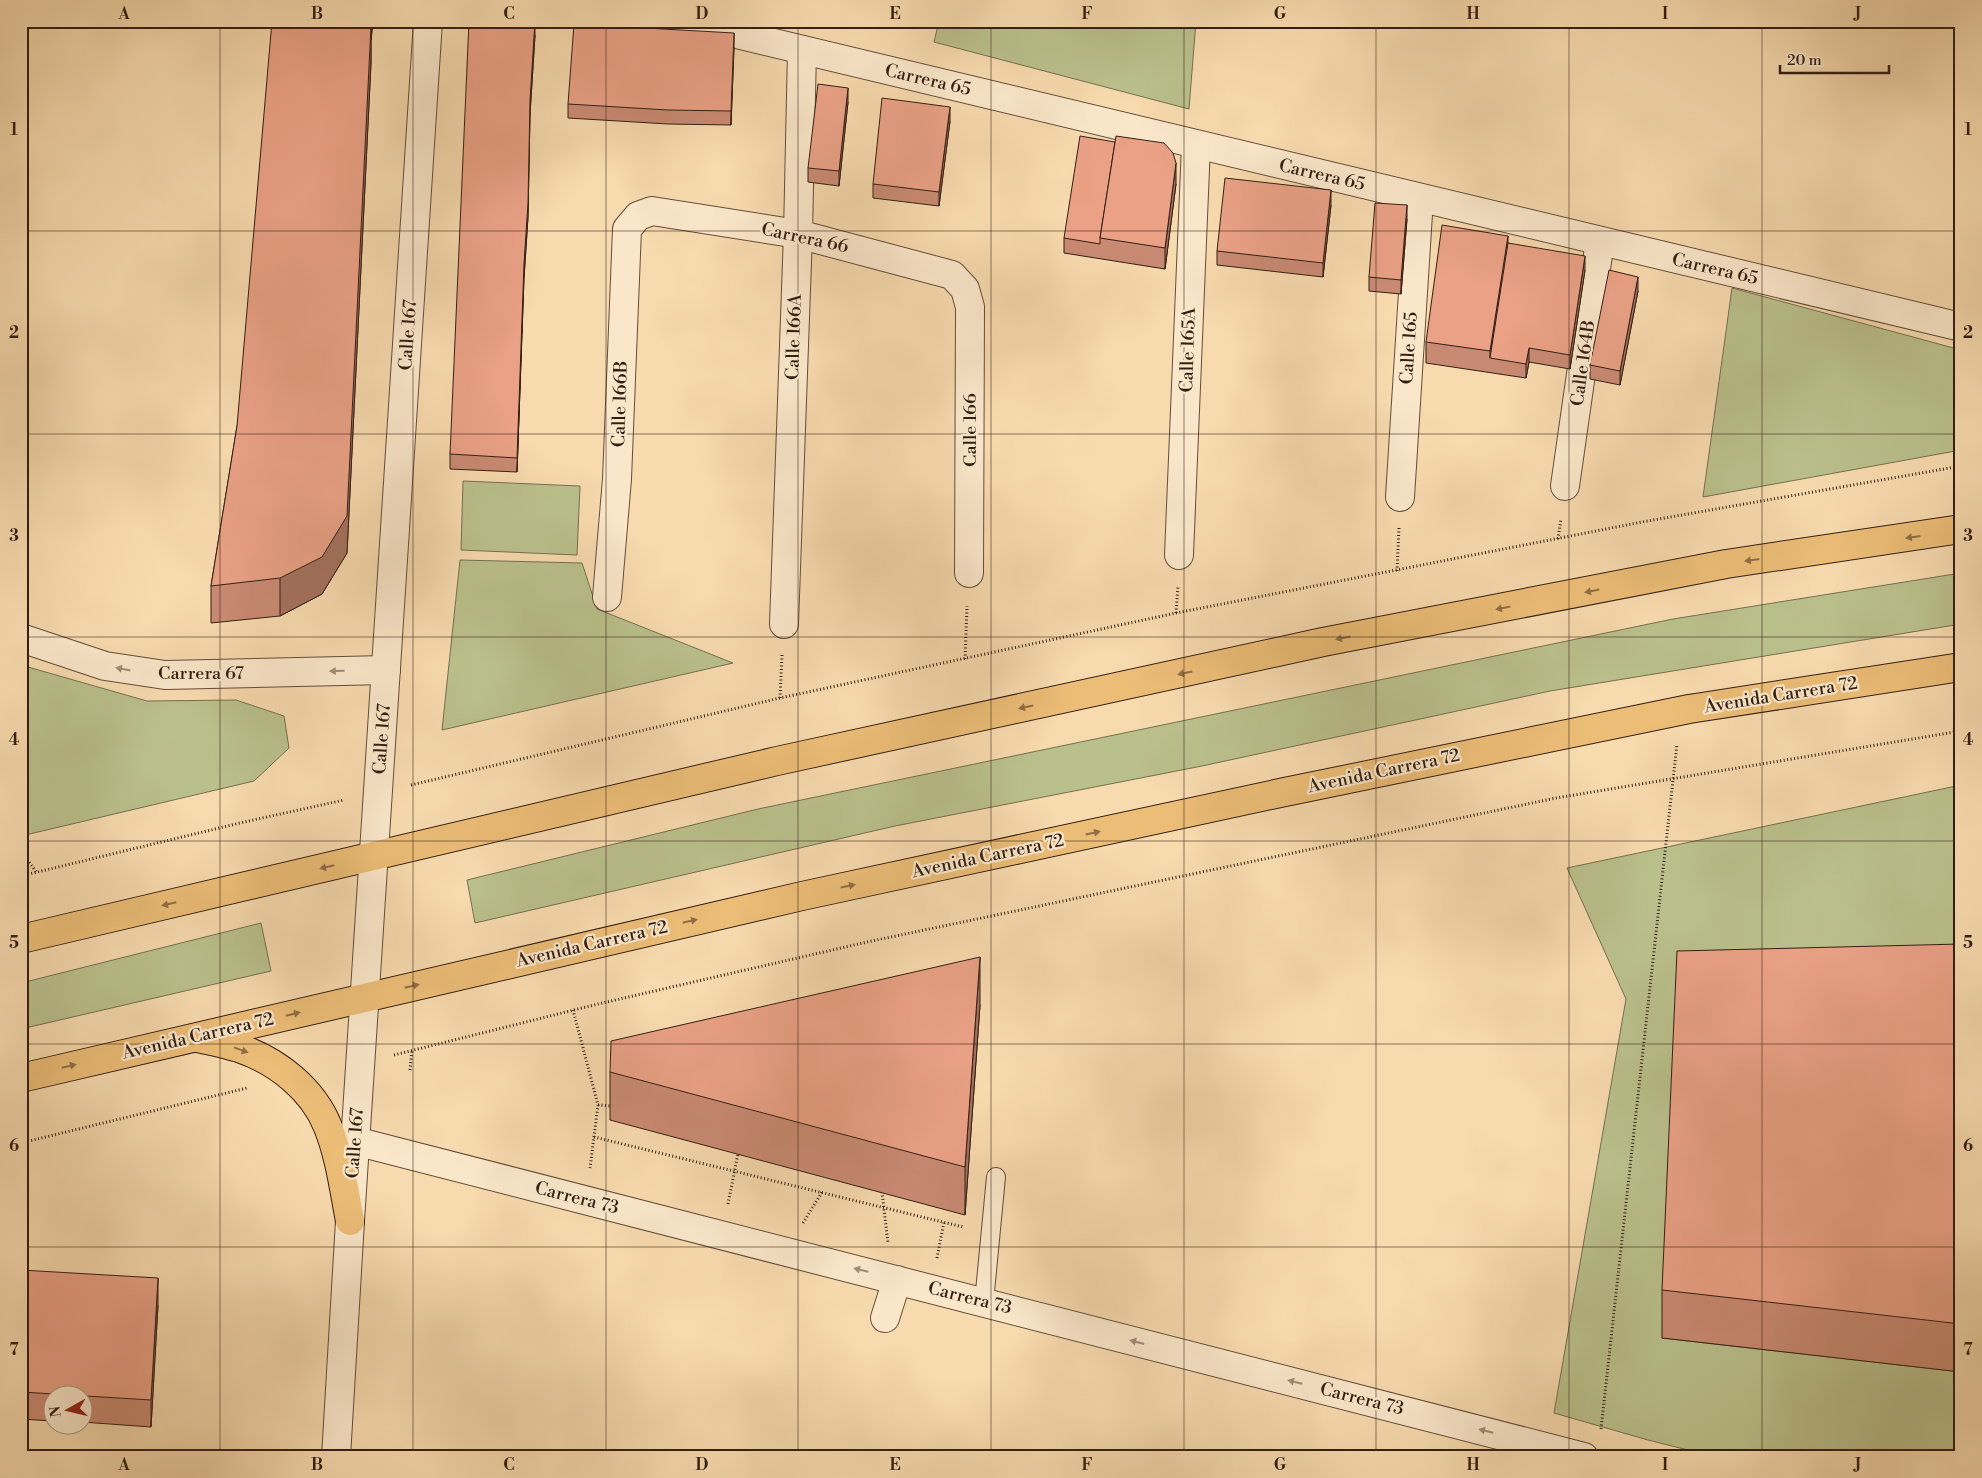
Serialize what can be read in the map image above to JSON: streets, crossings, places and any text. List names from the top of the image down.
{
  "streets": {
    "highway": ["Avenida Carrera 72"],
    "street": [
      "Carrera 65",
      "Carrera 66",
      "Calle 167",
      "Calle 166A",
      "Calle 165",
      "Calle 165A",
      "Calle 164B",
      "Calle 166B",
      "Calle 166",
      "Carrera 67",
      "Carrera 73"
    ]
  },
  "crossings": [
    ["Carrera 65", "Calle 166A"],
    ["Carrera 65", "Calle 165"],
    ["Carrera 65", "Calle 165A"],
    ["Carrera 65", "Calle 164B"],
    ["Carrera 66", "Calle 166A"],
    ["Carrera 66", "Calle 166B"],
    ["Carrera 66", "Calle 166"],
    ["Calle 167", "Carrera 67"],
    ["Calle 167", "Avenida Carrera 72"],
    ["Calle 167", "Carrera 73"]
  ],
  "one_way": ["Carrera 67", "Carrera 73"],
  "scale_bar": "20 m",
  "north": "left",
  "grid": {
    "columns": [
      "A",
      "B",
      "C",
      "D",
      "E",
      "F",
      "G",
      "H",
      "I",
      "J"
    ],
    "rows": [
      "1",
      "2",
      "3",
      "4",
      "5",
      "6",
      "7"
    ]
  }
}
